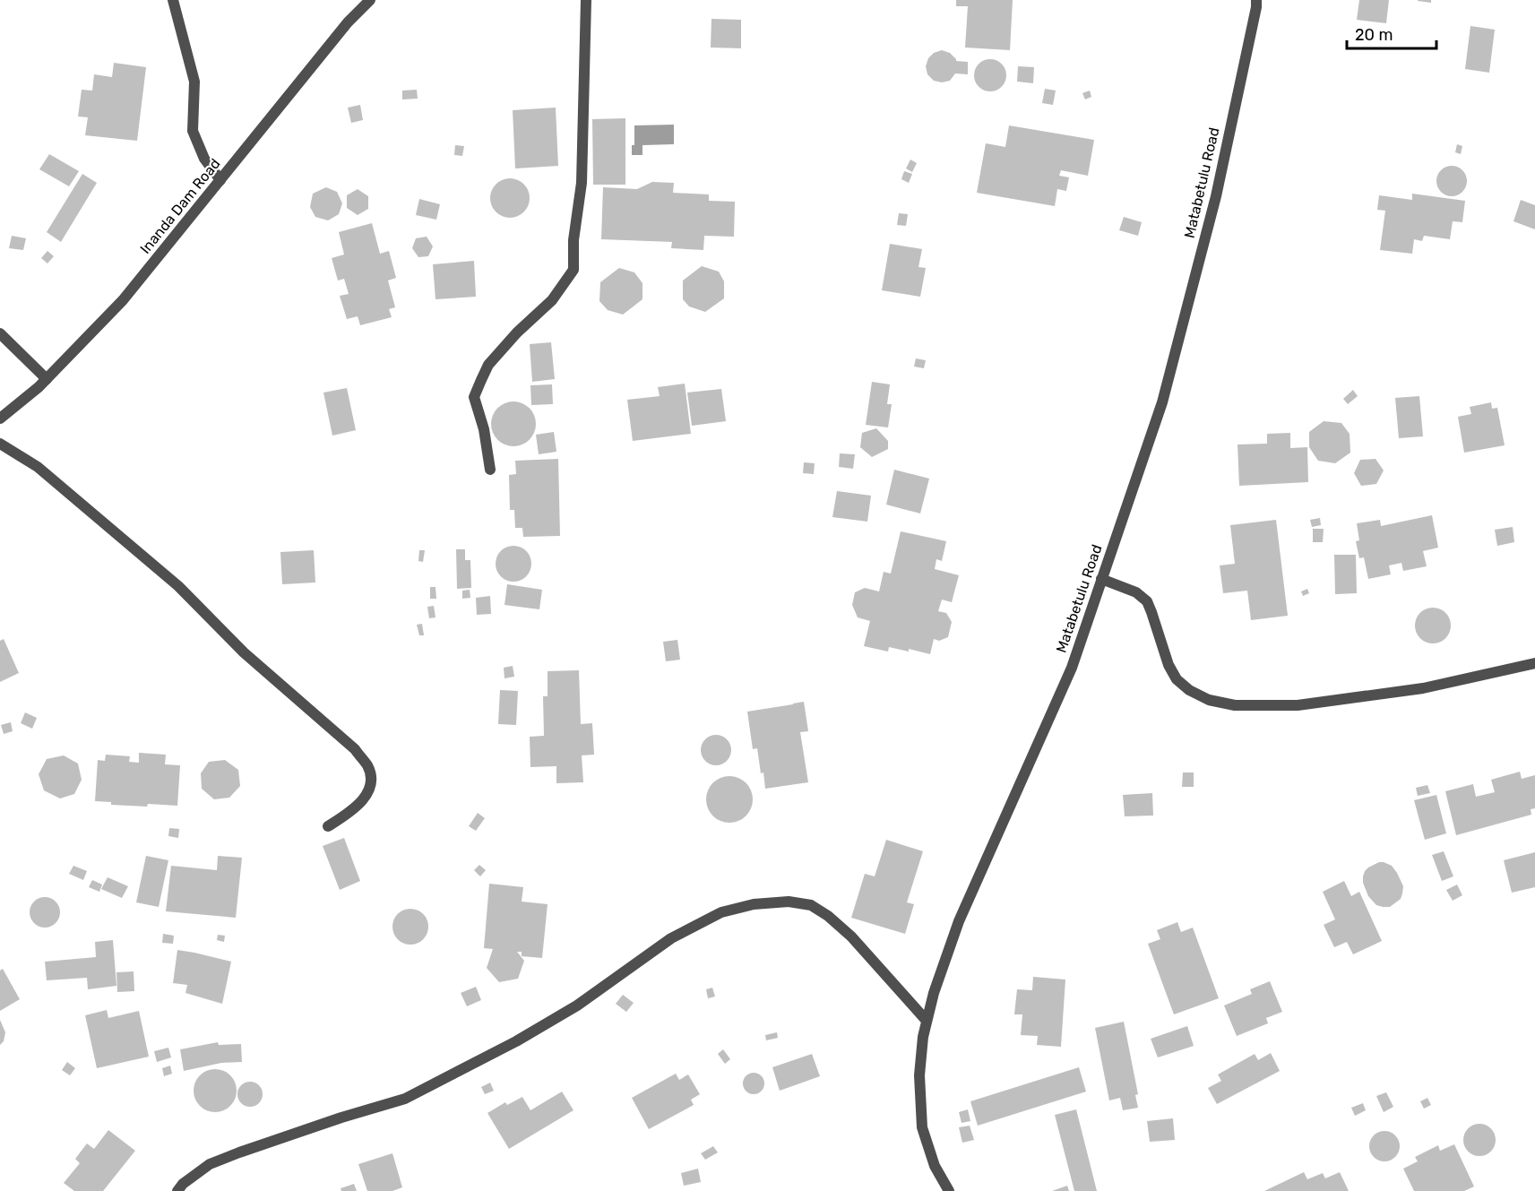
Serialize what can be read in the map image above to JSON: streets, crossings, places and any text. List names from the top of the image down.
{
  "streets": {
    "street": ["Matabetulu Road", "Inanda Dam Road"]
  },
  "scale_bar": "20 m"
}
